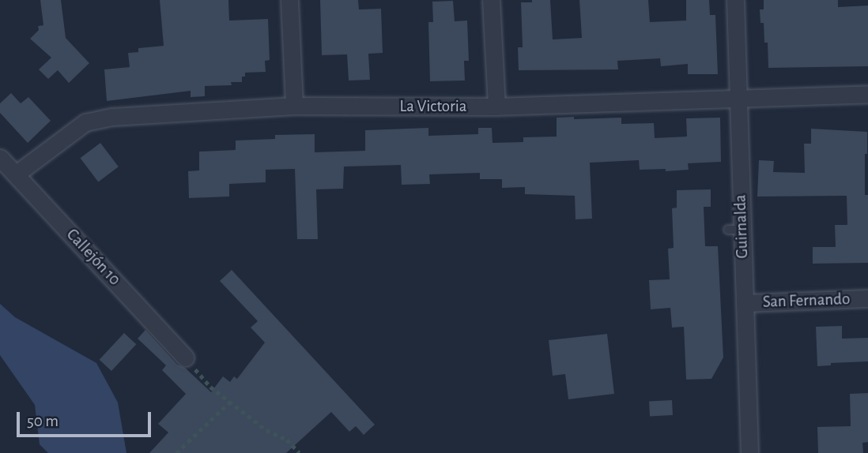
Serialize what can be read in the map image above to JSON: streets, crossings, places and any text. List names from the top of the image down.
{
  "streets": {
    "street": [
      "La Victoria",
      "Guirnalda",
      "Callejón 10",
      "San Fernando"
    ]
  },
  "crossings": [
    ["La Victoria", "Guirnalda"],
    ["La Victoria", "Callejón 10"],
    ["Guirnalda", "San Fernando"]
  ],
  "scale_bar": "50 m"
}
